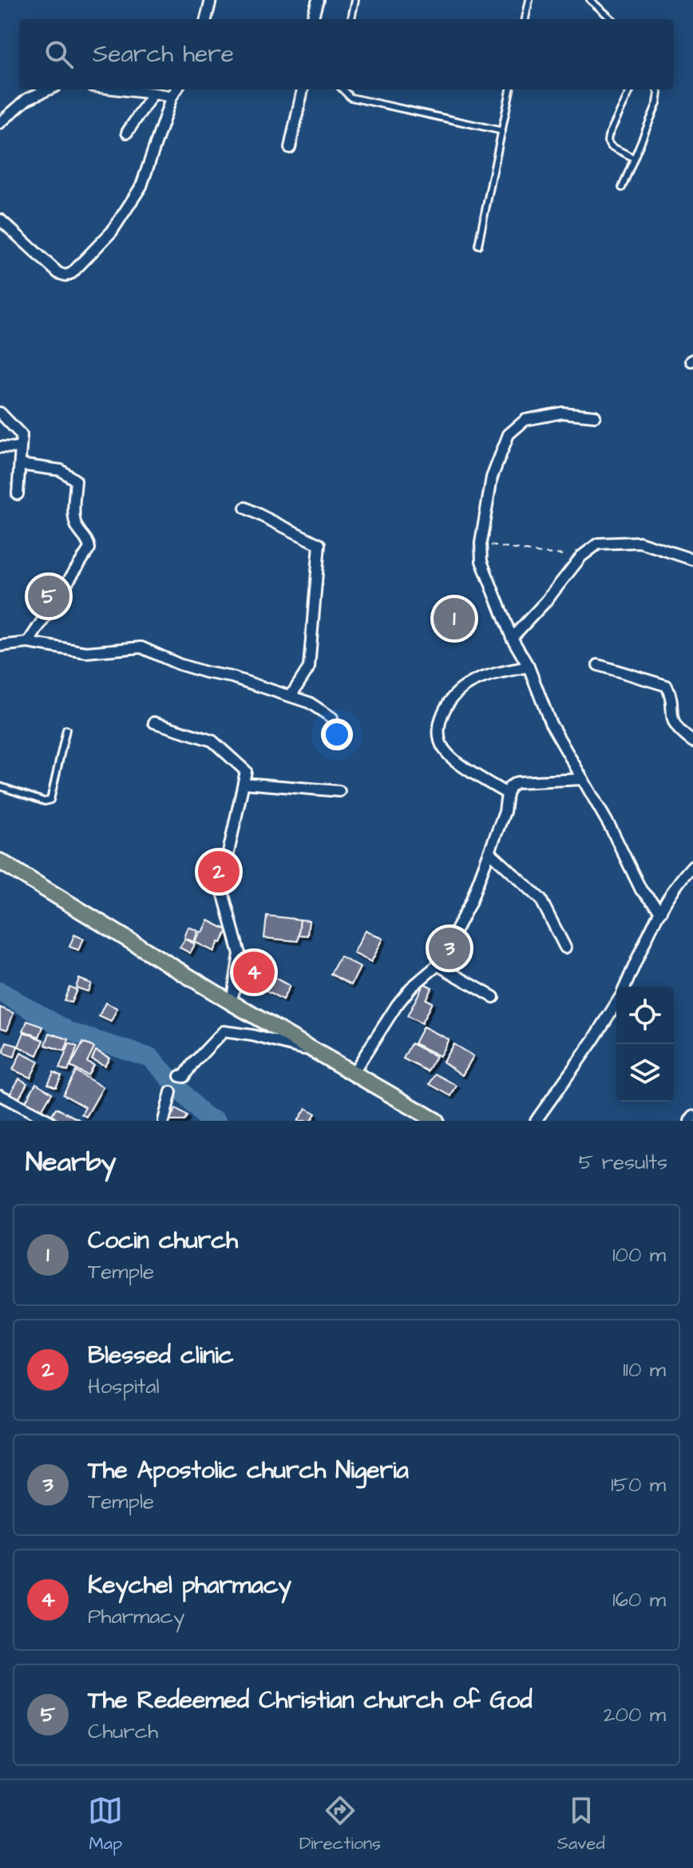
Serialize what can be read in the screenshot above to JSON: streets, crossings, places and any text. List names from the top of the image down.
{
  "page": {
    "search": "Search here",
    "pins": [
      "5",
      "1",
      "2",
      "3",
      "4"
    ],
    "heading": ["Nearby", "5 results"],
    "list": [
      {
        "mark": "1",
        "name": "Cocin church",
        "note": "Temple",
        "value": "100 m"
      },
      {
        "mark": "2",
        "name": "Blessed clinic",
        "note": "Hospital",
        "value": "110 m"
      },
      {
        "mark": "3",
        "name": "The Apostolic church Nigeria",
        "note": "Temple",
        "value": "150 m"
      },
      {
        "mark": "4",
        "name": "Keychel pharmacy",
        "note": "Pharmacy",
        "value": "160 m"
      },
      {
        "mark": "5",
        "name": "The Redeemed Christian church of God",
        "note": "Church",
        "value": "200 m"
      }
    ],
    "nav": ["Map", "Directions", "Saved"]
  }
}
